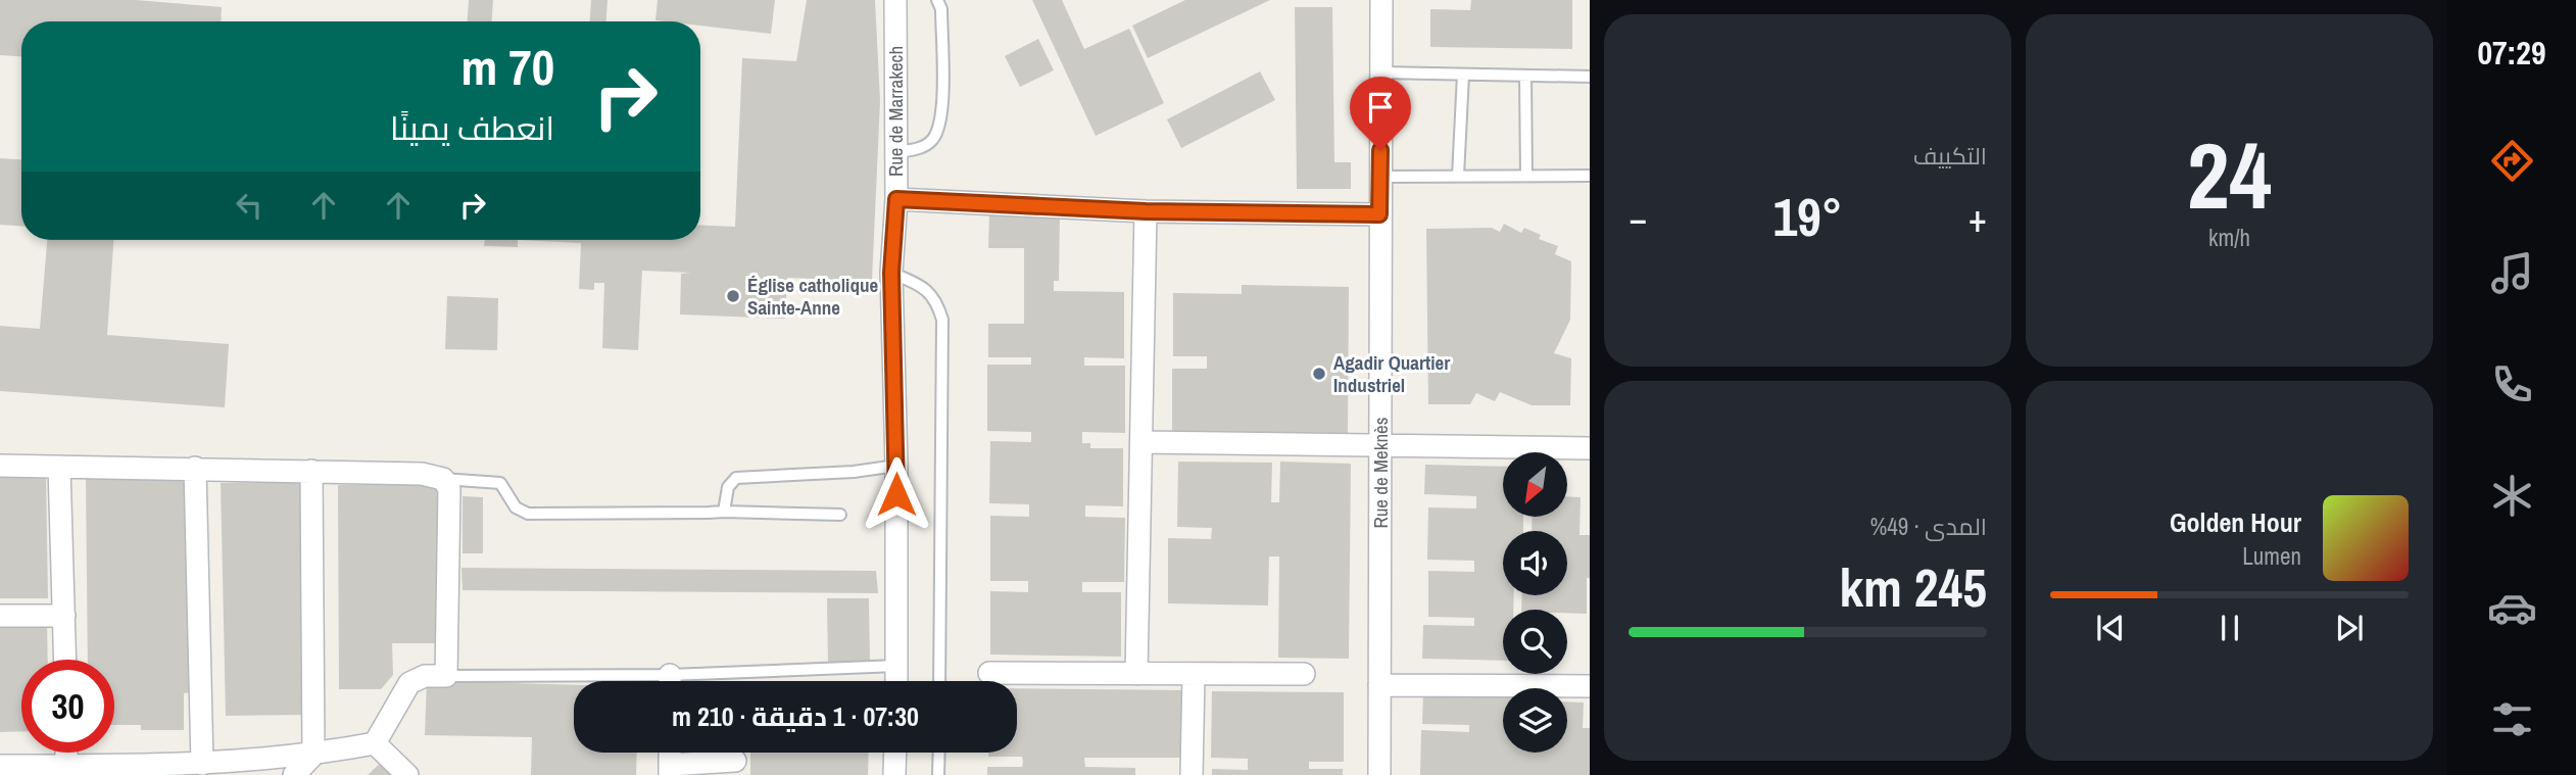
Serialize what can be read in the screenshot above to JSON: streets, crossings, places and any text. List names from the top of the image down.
{
  "streets": {
    "street": ["Rue de Marrakech", "Rue de Meknès"]
  },
  "places": ["Église catholique Sainte-Anne", "Agadir Quartier Industriel"],
  "north": "bottom left",
  "page": {
    "tabs": "07:29",
    "tile": [
      ["24", "km/h"],
      "التكييف",
      ["المدى · 49%", "245 km"]
    ],
    "turn": ["70 m", "انعطف يمينًا"],
    "heat": ["−", "19°", "+"],
    "song": ["Golden Hour", "Lumen"],
    "limit": "30",
    "trip": "07:30 · 1 دقيقة · 210 m"
  }
}
